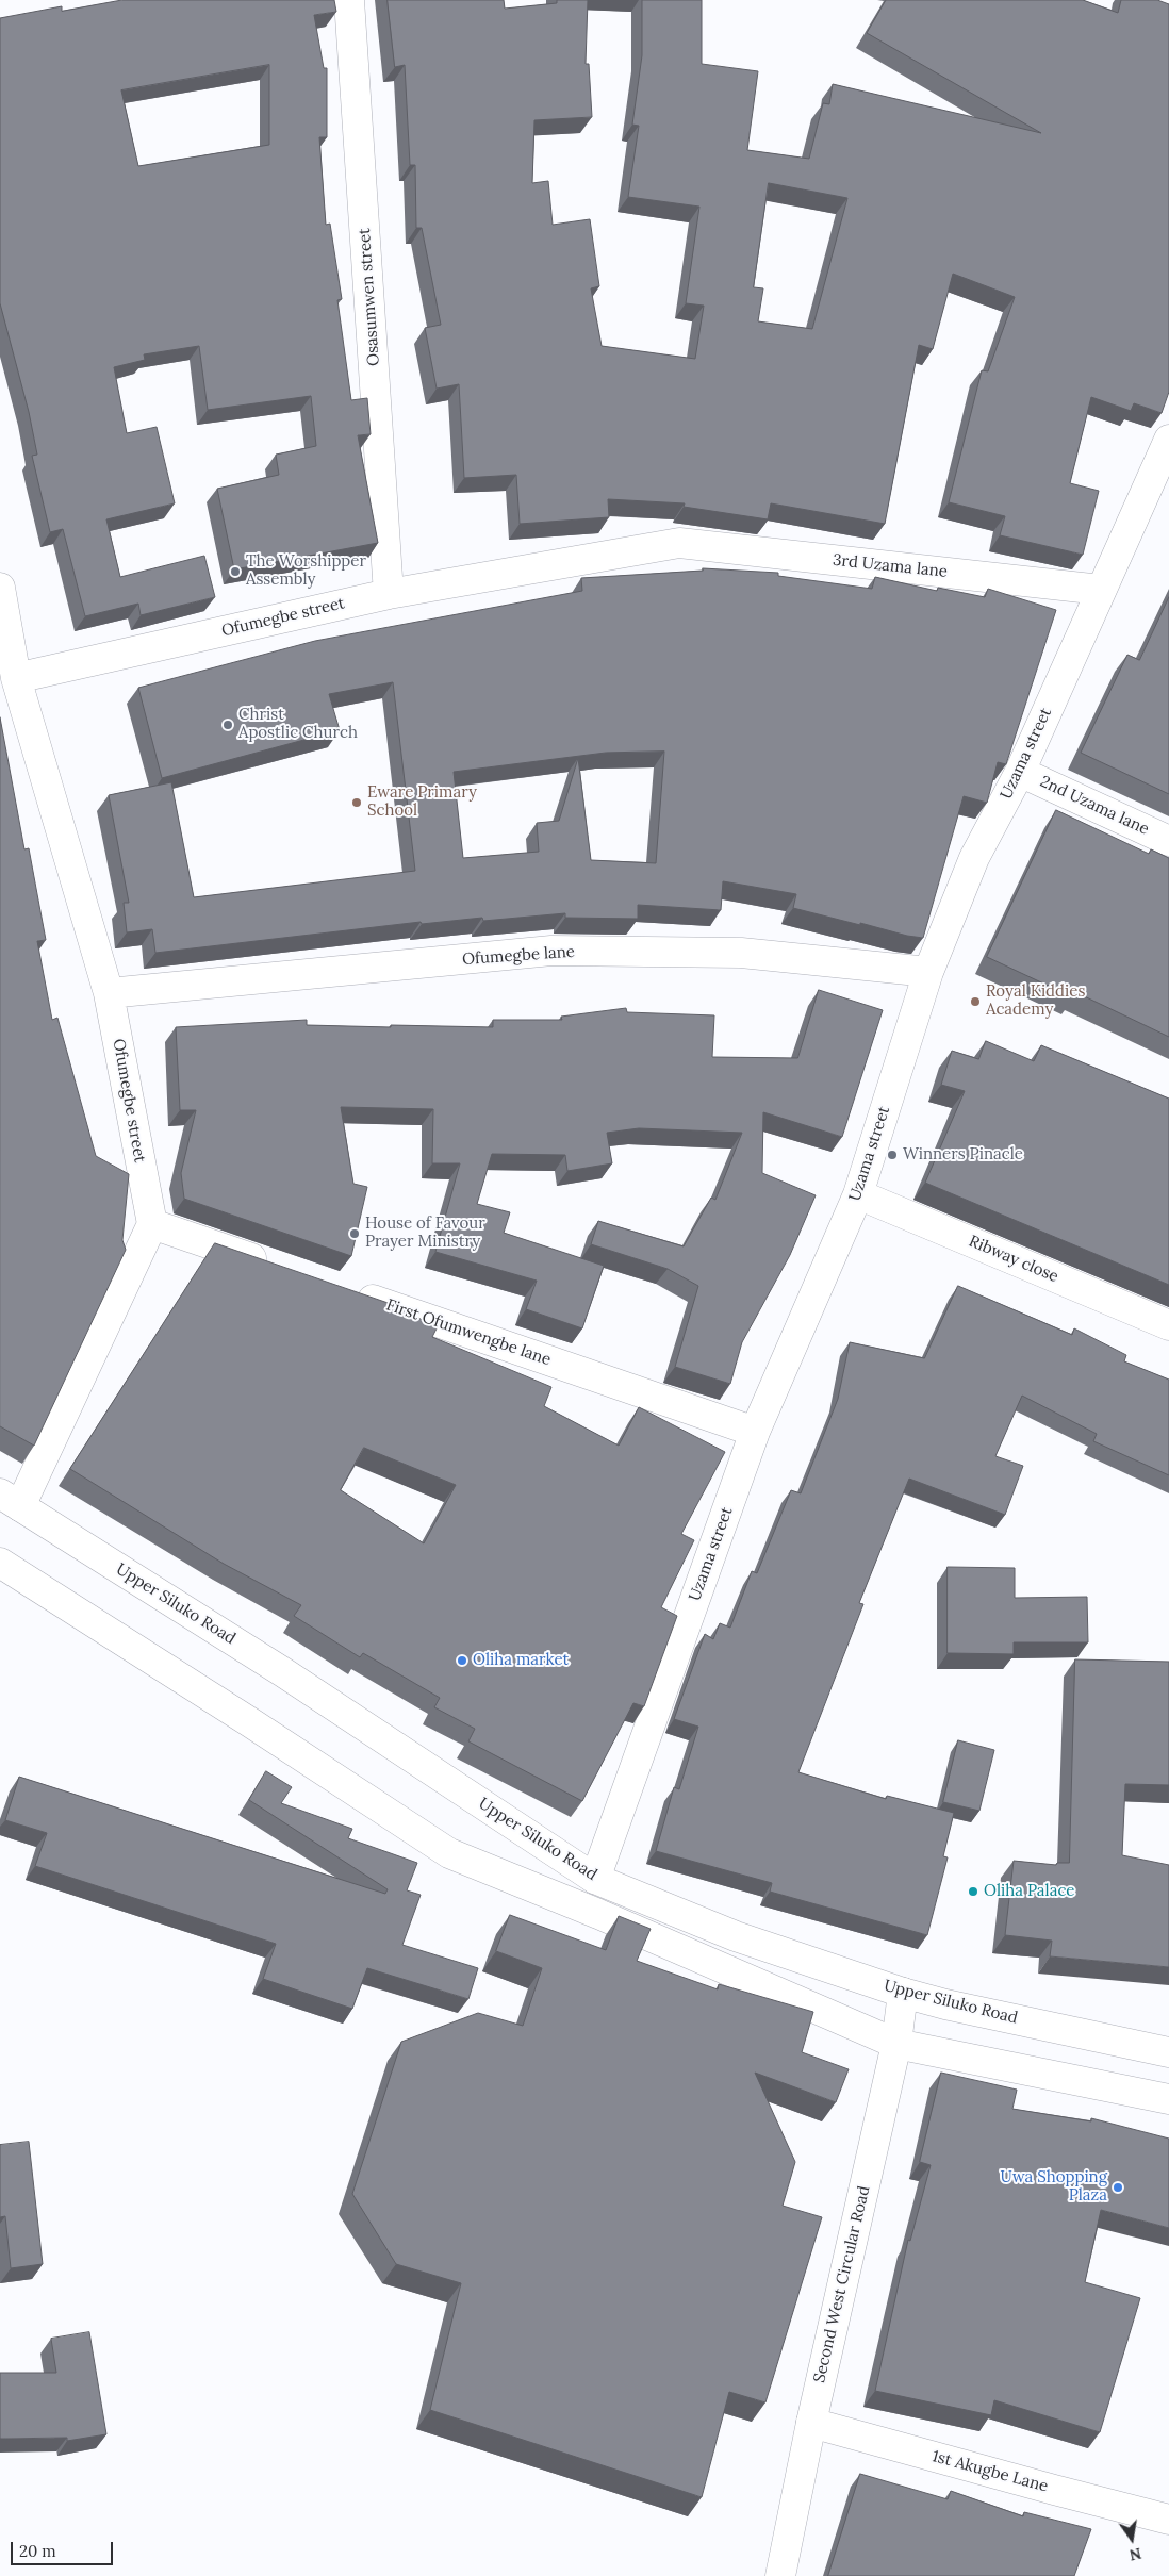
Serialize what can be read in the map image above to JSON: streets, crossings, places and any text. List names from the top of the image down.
{
  "streets": {
    "street": [
      "Osasumwen street",
      "3rd Uzama lane",
      "Ofumegbe street",
      "Uzama street",
      "2nd Uzama lane",
      "Ofumegbe lane",
      "Ribway close",
      "First Ofumwengbe lane",
      "Upper Siluko Road",
      "Second West Circular Road",
      "1st Akugbe Lane"
    ]
  },
  "crossings": [
    ["Osasumwen street", "Ofumegbe street"],
    ["3rd Uzama lane", "Ofumegbe street"],
    ["3rd Uzama lane", "Uzama street"],
    ["Ofumegbe street", "Ofumegbe lane"],
    ["Uzama street", "2nd Uzama lane"],
    ["Uzama street", "Ofumegbe lane"],
    ["Uzama street", "Ribway close"],
    ["Uzama street", "First Ofumwengbe lane"],
    ["Uzama street", "Upper Siluko Road"],
    ["Upper Siluko Road", "Second West Circular Road"],
    ["Second West Circular Road", "1st Akugbe Lane"]
  ],
  "places": [
    "The Worshipper Assembly",
    "Christ Apostlic Church",
    "Eware Primary School",
    "Royal Kiddies Academy",
    "Winners Pinacle",
    "House of Favour Prayer Ministry",
    "Oliha market",
    "Oliha Palace",
    "Uwa Shopping Plaza"
  ],
  "scale_bar": "20 m",
  "north": "bottom"
}
